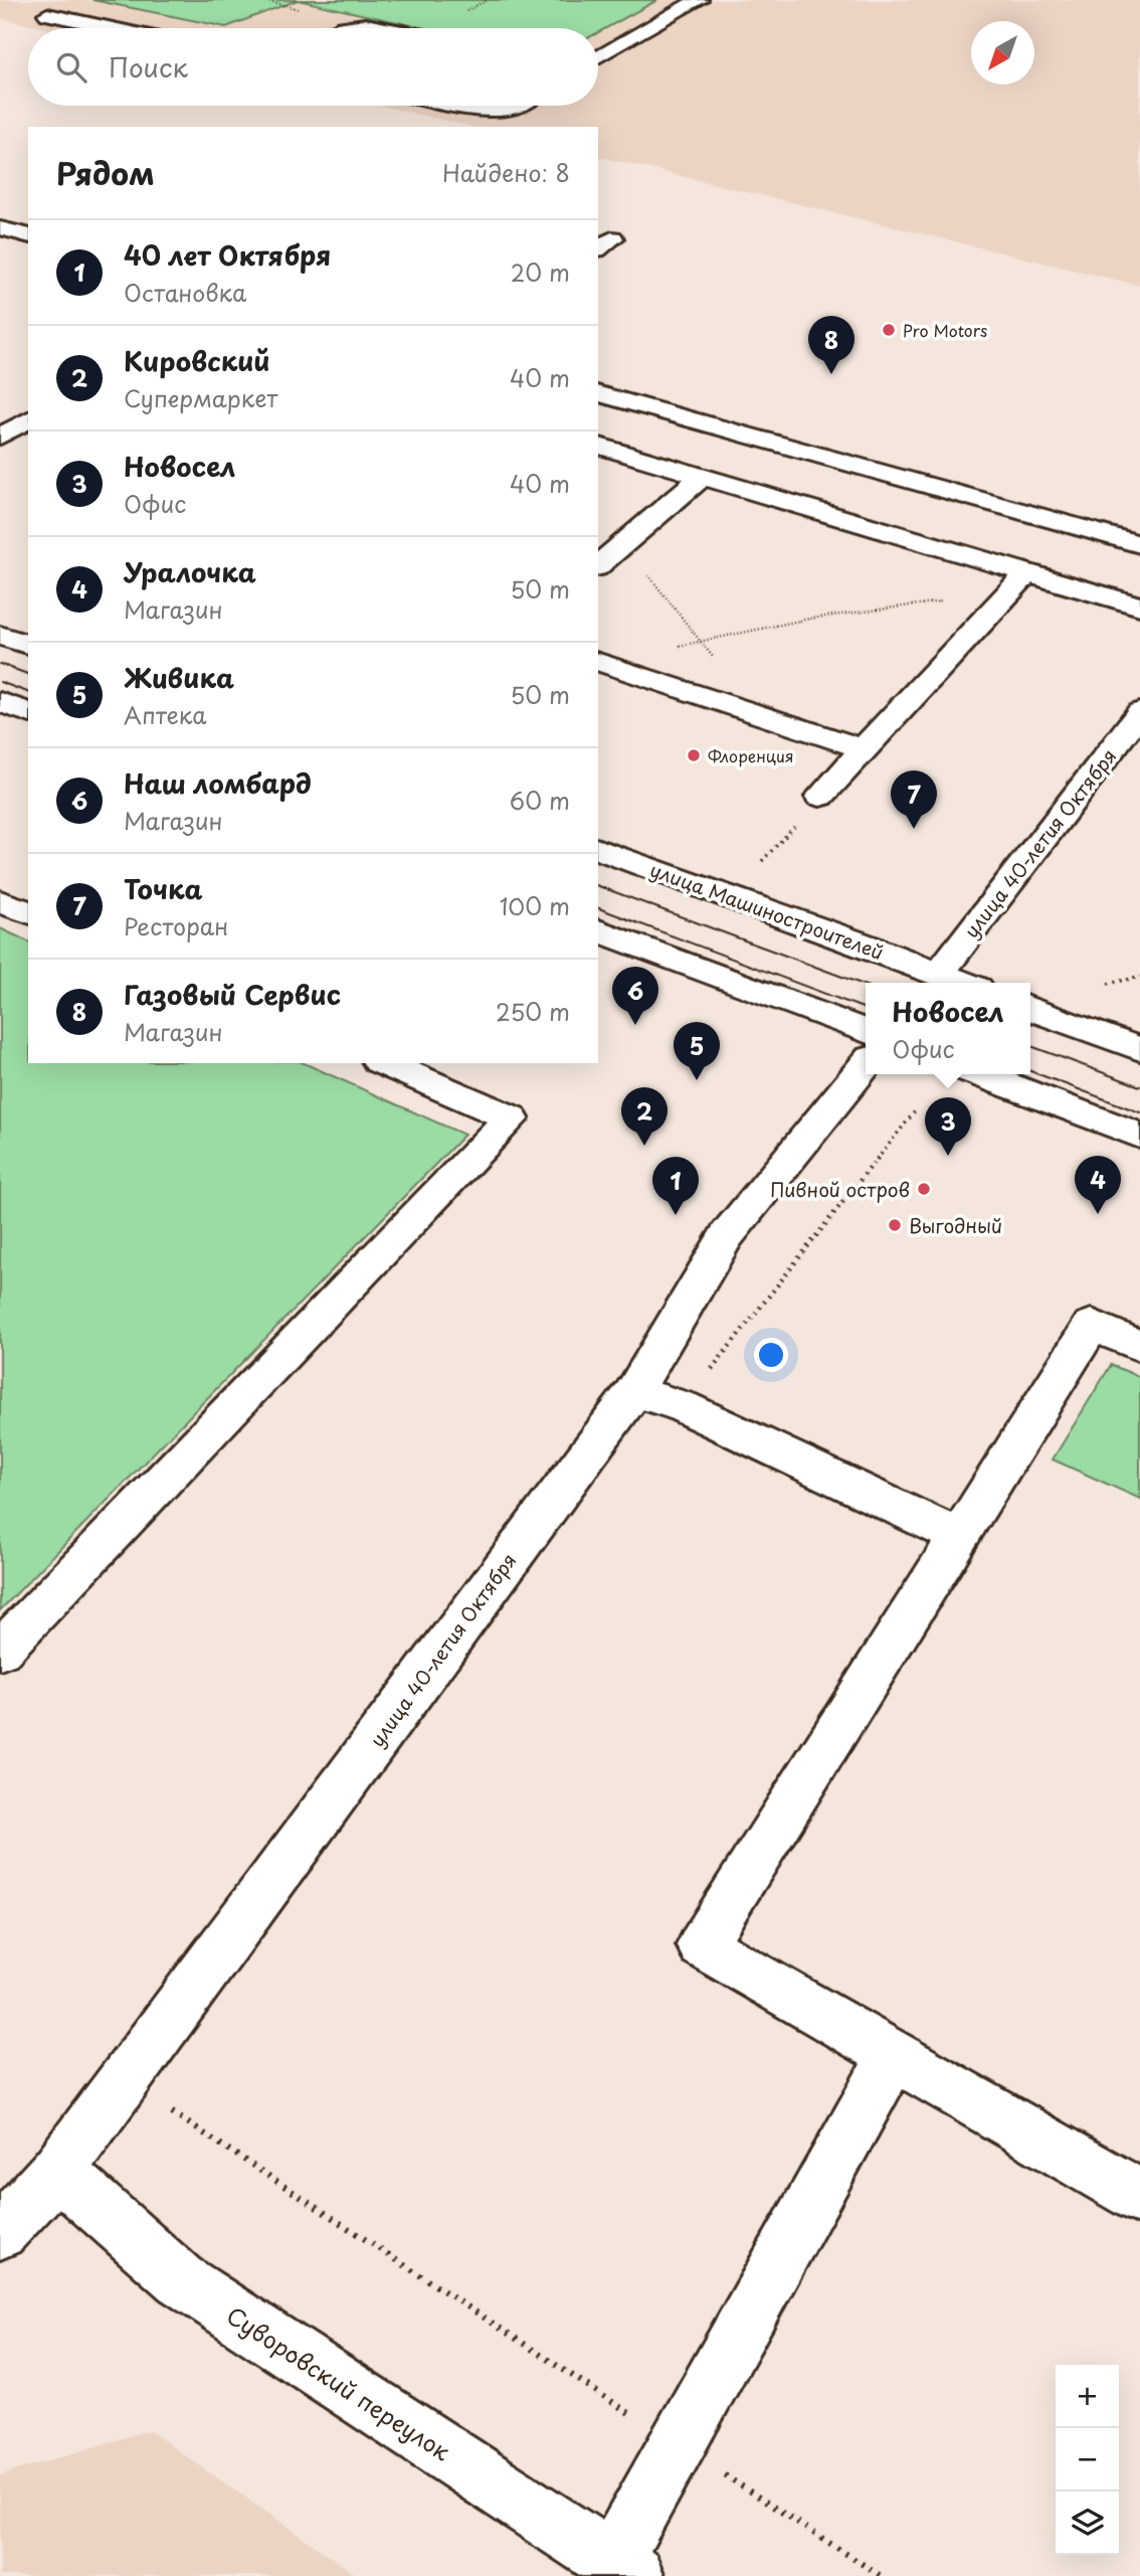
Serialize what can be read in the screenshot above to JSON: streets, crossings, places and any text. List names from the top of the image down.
{
  "streets": {
    "main road": ["улица 40-летия Октября", "улица Машиностроителей", "Суворовский переулок"]
  },
  "crossings": [
    ["улица 40-летия Октября", "улица Машиностроителей"],
    ["улица 40-летия Октября", "Суворовский переулок"]
  ],
  "places": [
    "Pro Motors",
    "Флоренция",
    "Пивной остров",
    "Выгодный"
  ],
  "north": "bottom left",
  "page": {
    "search": "Поиск",
    "heading": ["Рядом", "Найдено: 8"],
    "list": [
      {
        "mark": "1",
        "name": "40 лет Октября",
        "note": "Остановка",
        "value": "20 m"
      },
      {
        "mark": "2",
        "name": "Кировский",
        "note": "Супермаркет",
        "value": "40 m"
      },
      {
        "mark": "3",
        "name": "Новосел",
        "note": "Офис",
        "value": "40 m"
      },
      {
        "mark": "4",
        "name": "Уралочка",
        "note": "Магазин",
        "value": "50 m"
      },
      {
        "mark": "5",
        "name": "Живика",
        "note": "Аптека",
        "value": "50 m"
      },
      {
        "mark": "6",
        "name": "Наш ломбард",
        "note": "Магазин",
        "value": "60 m"
      },
      {
        "mark": "7",
        "name": "Точка",
        "note": "Ресторан",
        "value": "100 m"
      },
      {
        "mark": "8",
        "name": "Газовый Сервис",
        "note": "Магазин",
        "value": "250 m"
      }
    ],
    "pins": [
      "8",
      "7",
      "6",
      "5",
      "2",
      "3",
      "4",
      "1"
    ],
    "popup": ["Новосел", "Офис"],
    "map_buttons": ["+", "−"]
  }
}
